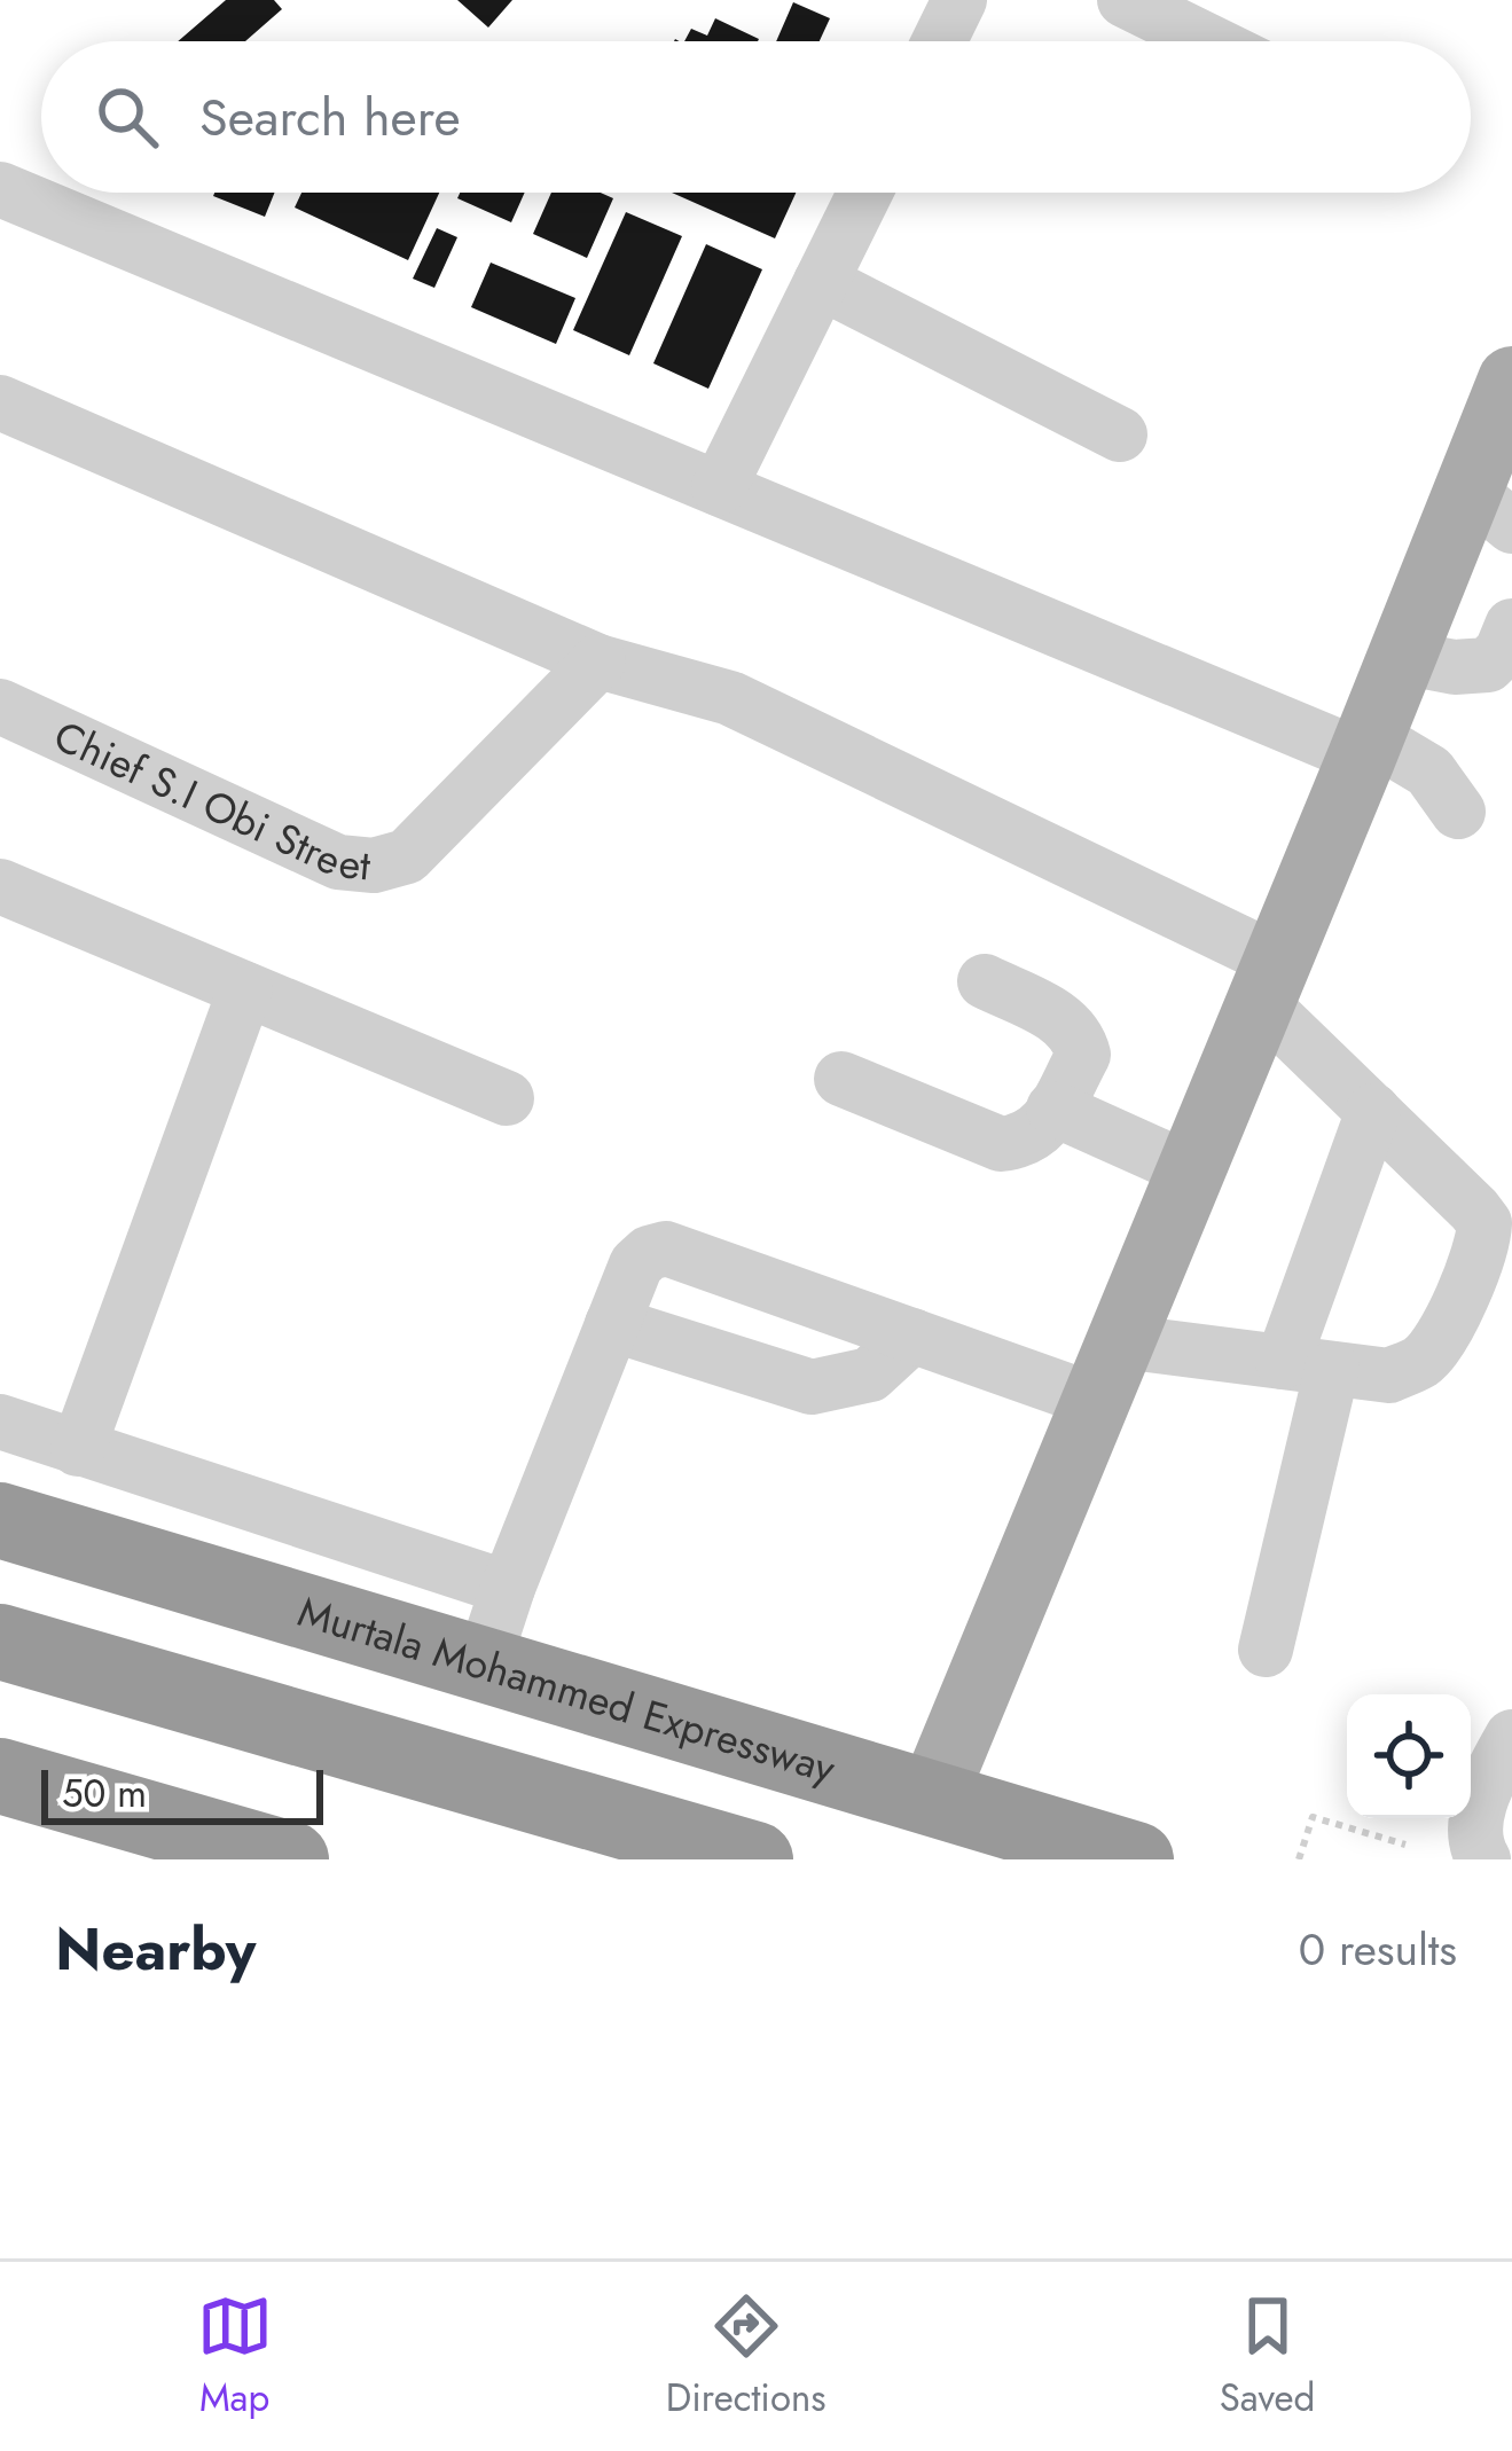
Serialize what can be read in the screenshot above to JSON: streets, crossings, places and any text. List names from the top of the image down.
{
  "streets": {
    "highway": ["Murtala Mohammed Expressway"],
    "street": ["Chief S.I Obi Street"]
  },
  "scale_bar": "50 m",
  "page": {
    "search": "Search here",
    "scale": "50 m",
    "heading": ["Nearby", "0 results"],
    "nav": ["Map", "Directions", "Saved"]
  }
}
